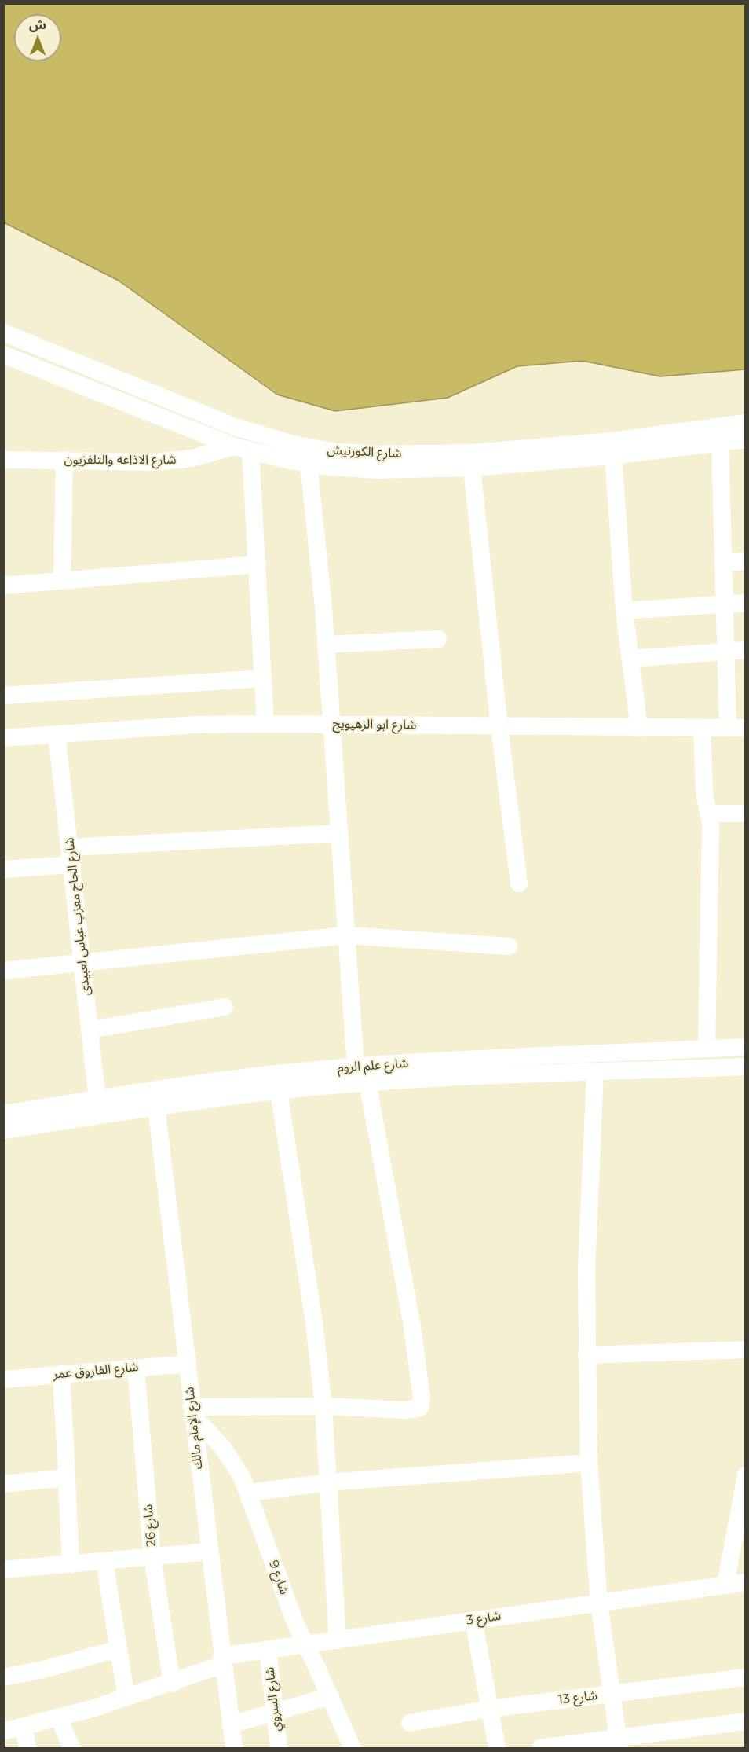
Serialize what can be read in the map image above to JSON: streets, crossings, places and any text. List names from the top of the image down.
{
  "streets": {
    "street": [
      "شارع الكورنيش",
      "شارع الاذاعه والتلفزيون",
      "شارع ابو الزهيويج",
      "شارع الحاج معزب عباس لعبيدى",
      "شارع علم الروم",
      "شارع الفاروق عمر",
      "شارع الإمام مالك",
      "شارع 26",
      "شارع 9",
      "شارع 3",
      "شارع 13",
      "شارع السروي"
    ]
  },
  "crossings": [
    ["شارع الكورنيش", "شارع الاذاعه والتلفزيون"],
    ["شارع ابو الزهيويج", "شارع الحاج معزب عباس لعبيدى"],
    ["شارع الحاج معزب عباس لعبيدى", "شارع علم الروم"],
    ["شارع علم الروم", "شارع الإمام مالك"],
    ["شارع الفاروق عمر", "شارع الإمام مالك"],
    ["شارع الفاروق عمر", "شارع 26"],
    ["شارع الإمام مالك", "شارع 9"],
    ["شارع الإمام مالك", "شارع 3"],
    ["شارع 26", "شارع 3"],
    ["شارع 9", "شارع 3"],
    ["شارع 3", "شارع السروي"]
  ],
  "north": "top"
}
